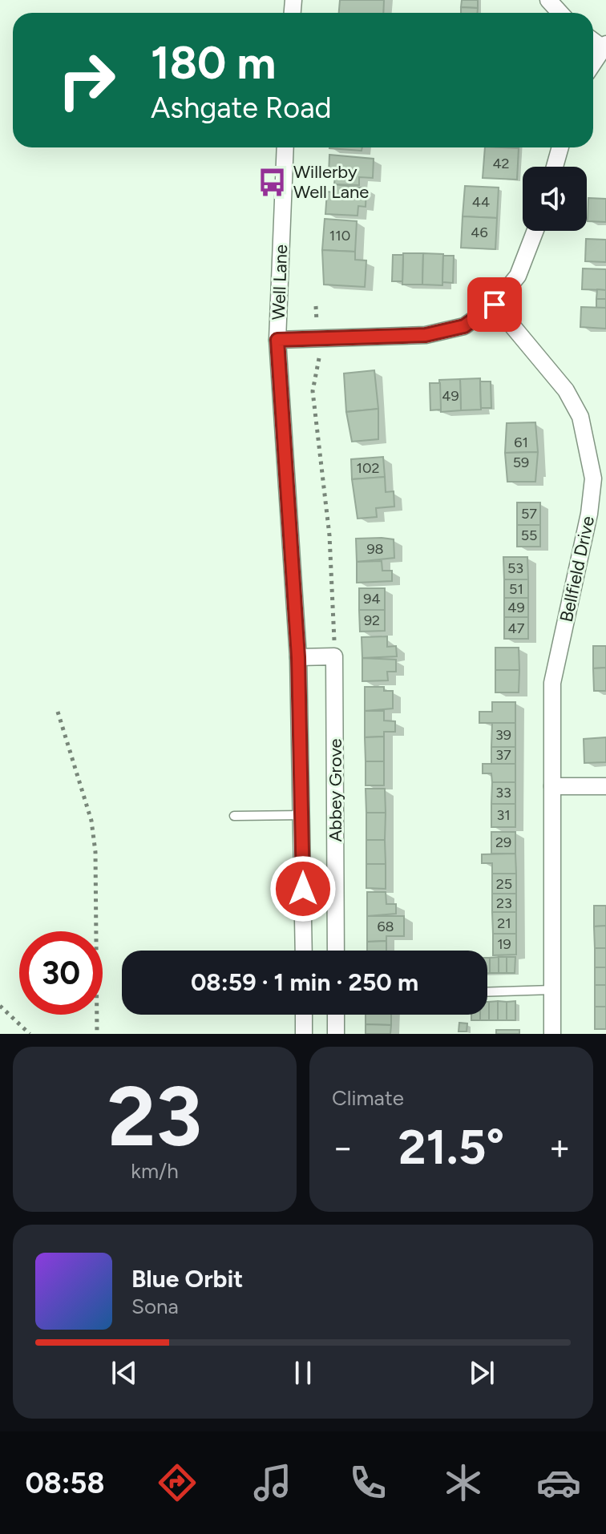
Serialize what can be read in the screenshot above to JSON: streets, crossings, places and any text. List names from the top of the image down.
{
  "streets": {
    "street": ["Well Lane", "Bellfield Drive", "Abbey Grove"]
  },
  "places": {
    "bus stop": ["Willerby Well Lane"]
  },
  "house_numbers": [
    "42",
    "44",
    "46",
    "110",
    "49",
    "61",
    "59",
    "102",
    "57",
    "55",
    "98",
    "53",
    "51",
    "94",
    "49",
    "92",
    "47",
    "39",
    "37",
    "33",
    "31",
    "29",
    "25",
    "23",
    "21",
    "68",
    "19"
  ],
  "page": {
    "turn": ["180 m", "Ashgate Road"],
    "limit": "30",
    "trip": "08:59 · 1 min · 250 m",
    "tile": [
      ["23", "km/h"],
      "Climate"
    ],
    "heat": ["−", "21.5°", "+"],
    "song": ["Blue Orbit", "Sona"],
    "tabs": "08:58"
  }
}
